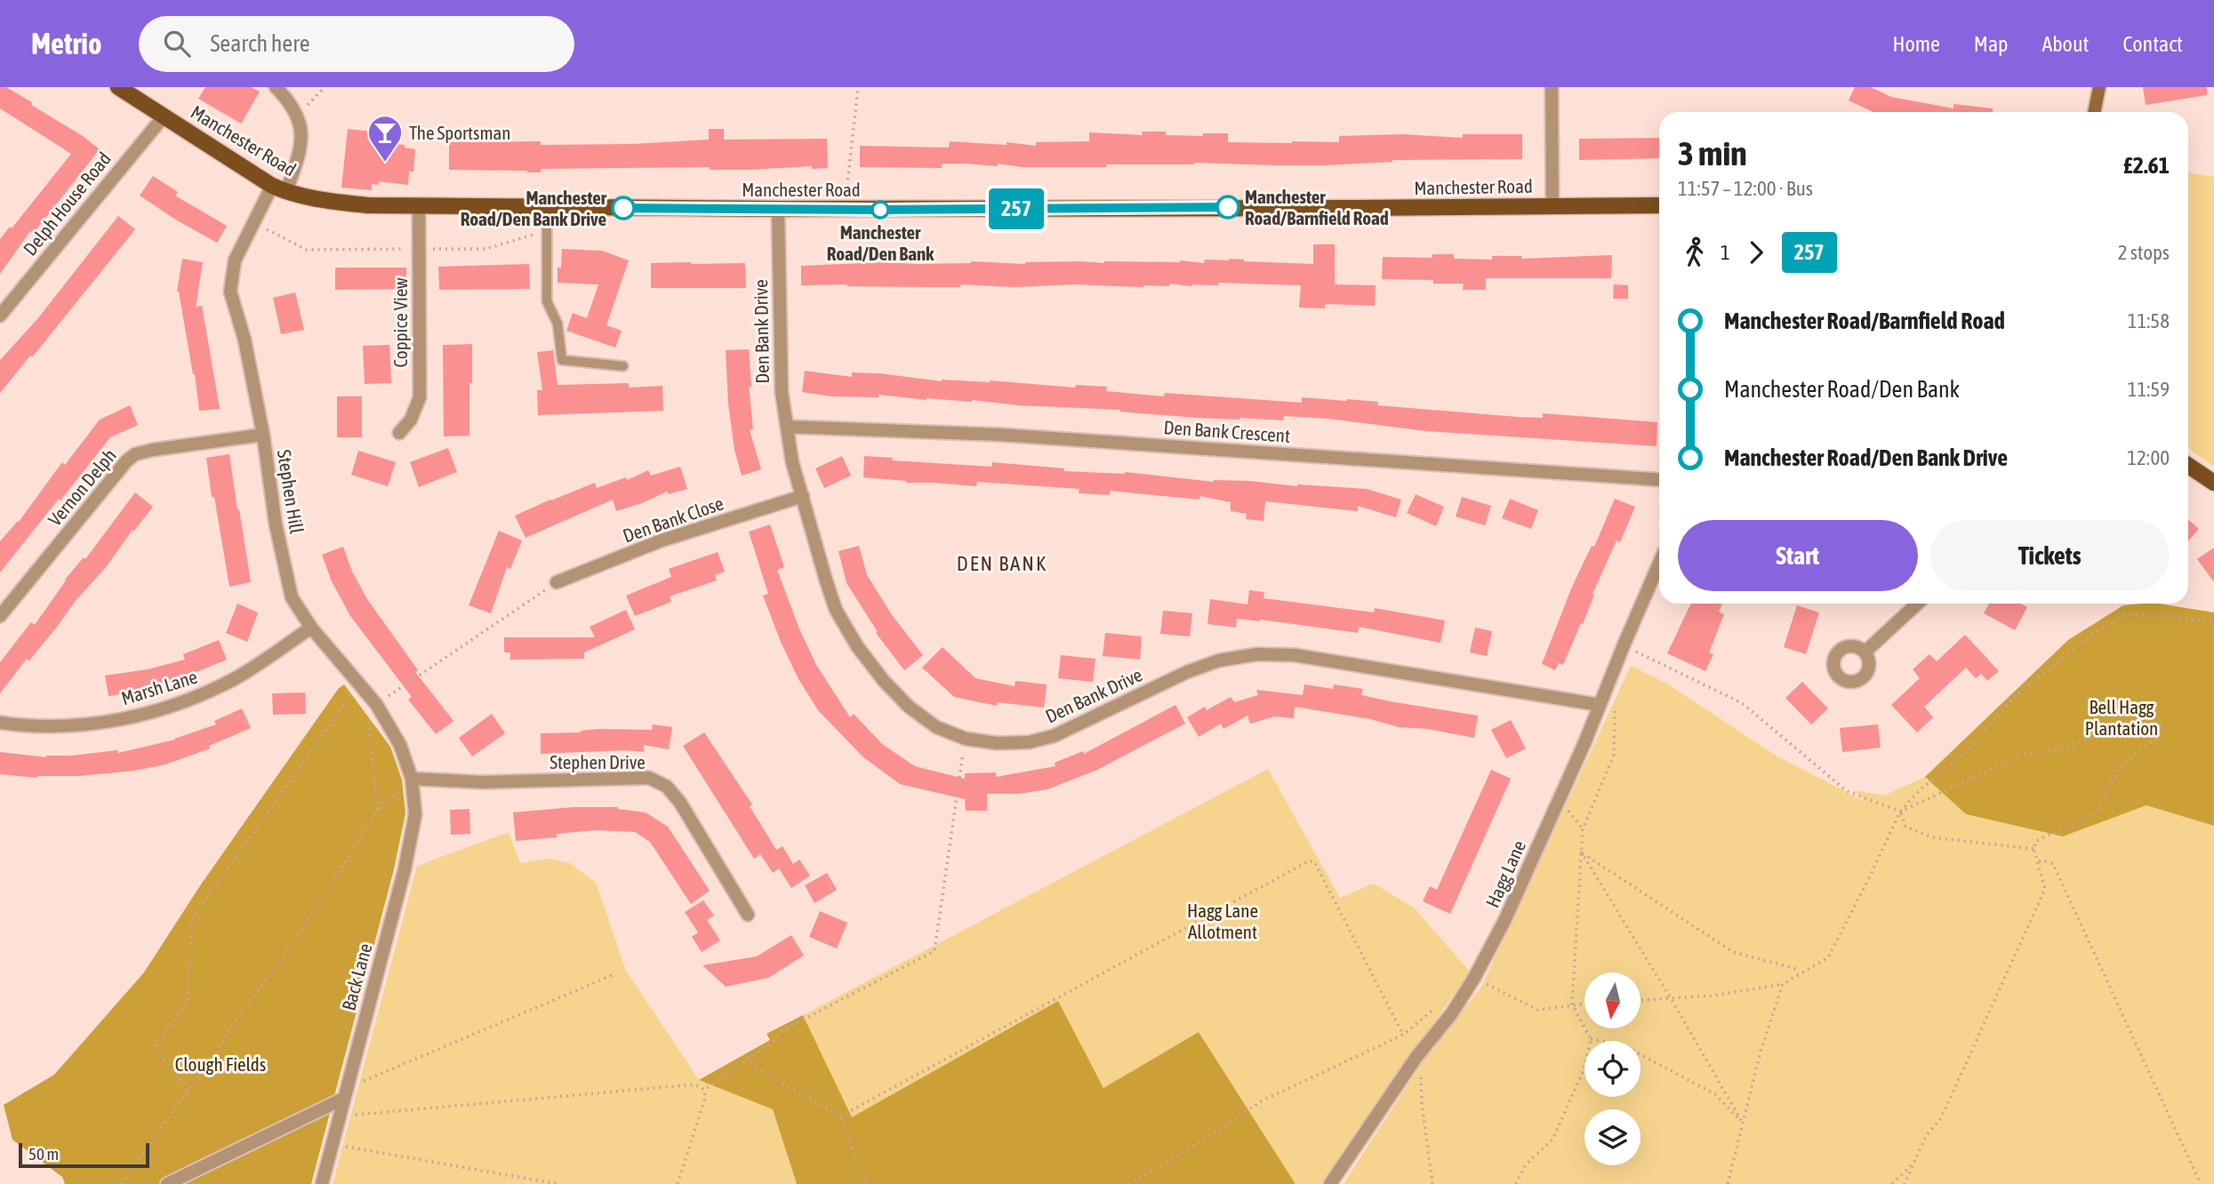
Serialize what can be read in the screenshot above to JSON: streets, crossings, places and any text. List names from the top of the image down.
{
  "streets": {
    "main road": ["Manchester Road"],
    "street": [
      "Delph House Road",
      "Coppice View",
      "Den Bank Drive",
      "Den Bank Crescent",
      "Vernon Delph",
      "Stephen Hill",
      "Den Bank Close",
      "Marsh Lane",
      "Stephen Drive",
      "Hagg Lane",
      "Back Lane"
    ]
  },
  "crossings": [
    ["Manchester Road", "Delph House Road"],
    ["Manchester Road", "Coppice View"],
    ["Manchester Road", "Den Bank Drive"],
    ["Manchester Road", "Stephen Hill"],
    ["Den Bank Drive", "Den Bank Crescent"],
    ["Den Bank Drive", "Den Bank Close"],
    ["Den Bank Drive", "Hagg Lane"],
    ["Vernon Delph", "Stephen Hill"],
    ["Stephen Hill", "Marsh Lane"],
    ["Stephen Hill", "Stephen Drive"],
    ["Stephen Hill", "Back Lane"],
    ["Stephen Drive", "Back Lane"]
  ],
  "districts": ["DEN BANK"],
  "parks": ["Bell Hagg Plantation", "Hagg Lane Allotment", "Clough Fields"],
  "places": {
    "bar": ["The Sportsman"],
    "other": ["Manchester Road/Barnfield Road", "Manchester Road/Den Bank Drive", "Manchester Road/Den Bank"]
  },
  "lines": ["bus line 257"],
  "scale_bar": "50 m",
  "north": "bottom",
  "page": {
    "header": "Metrio",
    "search": "Search here",
    "nav": [
      "Home",
      "Map",
      "About",
      "Contact"
    ],
    "on_map": "257",
    "heading": ["3 min", "11:57 – 12:00 · Bus", "£2.61"],
    "legs": ["1", "257", "2 stops"],
    "list": [
      {
        "name": "Manchester Road/Barnfield Road",
        "value": "11:58"
      },
      {
        "name": "Manchester Road/Den Bank",
        "value": "11:59"
      },
      {
        "name": "Manchester Road/Den Bank Drive",
        "value": "12:00"
      }
    ],
    "buttons": ["Start", "Tickets"],
    "scale": "50 m"
  }
}
